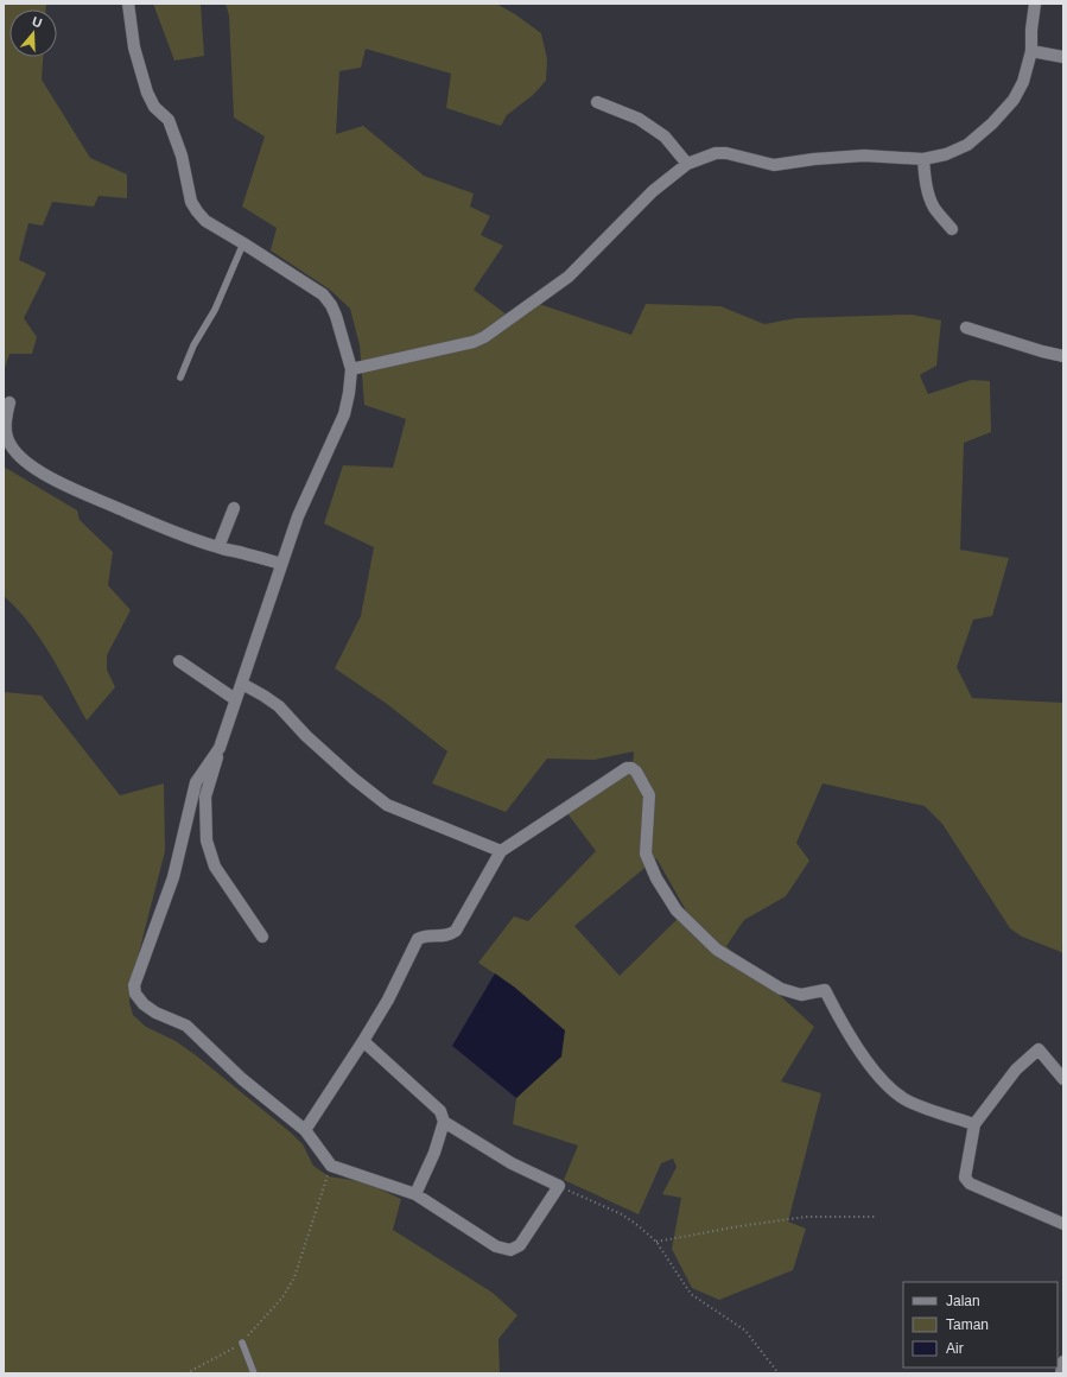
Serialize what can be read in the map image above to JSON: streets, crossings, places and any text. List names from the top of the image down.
{
  "legend": ["Jalan", "Taman", "Air"],
  "north": "top"
}
